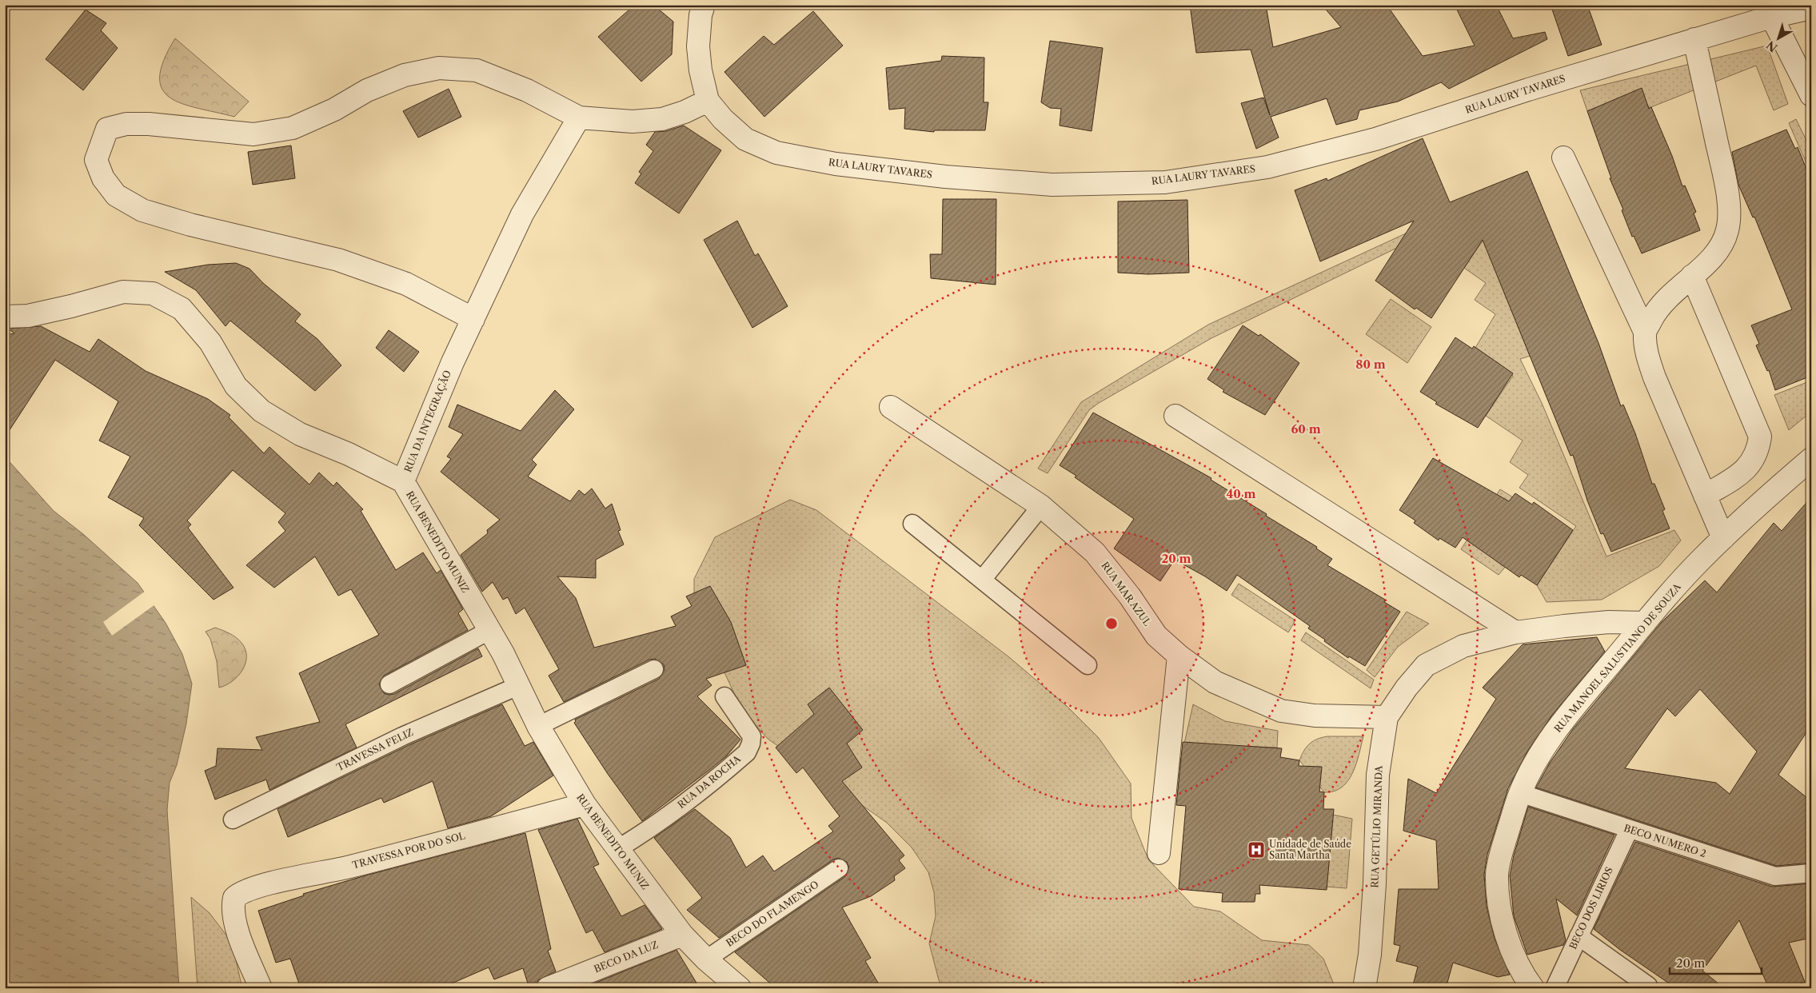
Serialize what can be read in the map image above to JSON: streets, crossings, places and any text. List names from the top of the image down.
{
  "streets": {
    "street": [
      "RUA LAURY TAVARES",
      "RUA DA INTEGRAÇÃO",
      "RUA BENEDITO MUNIZ",
      "RUA MAR AZUL",
      "RUA MANOEL SALUSTIANO DE SOUZA",
      "RUA GETÚLIO MIRANDA",
      "TRAVESSA POR DO SOL",
      "BECO DA LUZ"
    ],
    "lane": [
      "TRAVESSA FELIZ",
      "RUA DA ROCHA",
      "BECO NUMERO 2",
      "BECO DOS LIRIOS",
      "BECO DO FLAMENGO"
    ]
  },
  "crossings": [
    ["RUA DA INTEGRAÇÃO", "RUA BENEDITO MUNIZ"],
    ["RUA BENEDITO MUNIZ", "TRAVESSA FELIZ"],
    ["RUA BENEDITO MUNIZ", "RUA DA ROCHA"],
    ["RUA BENEDITO MUNIZ", "TRAVESSA POR DO SOL"],
    ["RUA BENEDITO MUNIZ", "BECO DO FLAMENGO"],
    ["RUA BENEDITO MUNIZ", "BECO DA LUZ"],
    ["RUA MAR AZUL", "RUA GETÚLIO MIRANDA"],
    ["RUA MANOEL SALUSTIANO DE SOUZA", "RUA GETÚLIO MIRANDA"],
    ["RUA MANOEL SALUSTIANO DE SOUZA", "BECO NUMERO 2"],
    ["BECO NUMERO 2", "BECO DOS LIRIOS"]
  ],
  "places": {
    "hospital": ["Unidade de Saúde Santa Martha"]
  },
  "scale_bar": "20 m",
  "north": "bottom left",
  "rings": [
    "80 m",
    "60 m",
    "40 m",
    "20 m"
  ]
}
